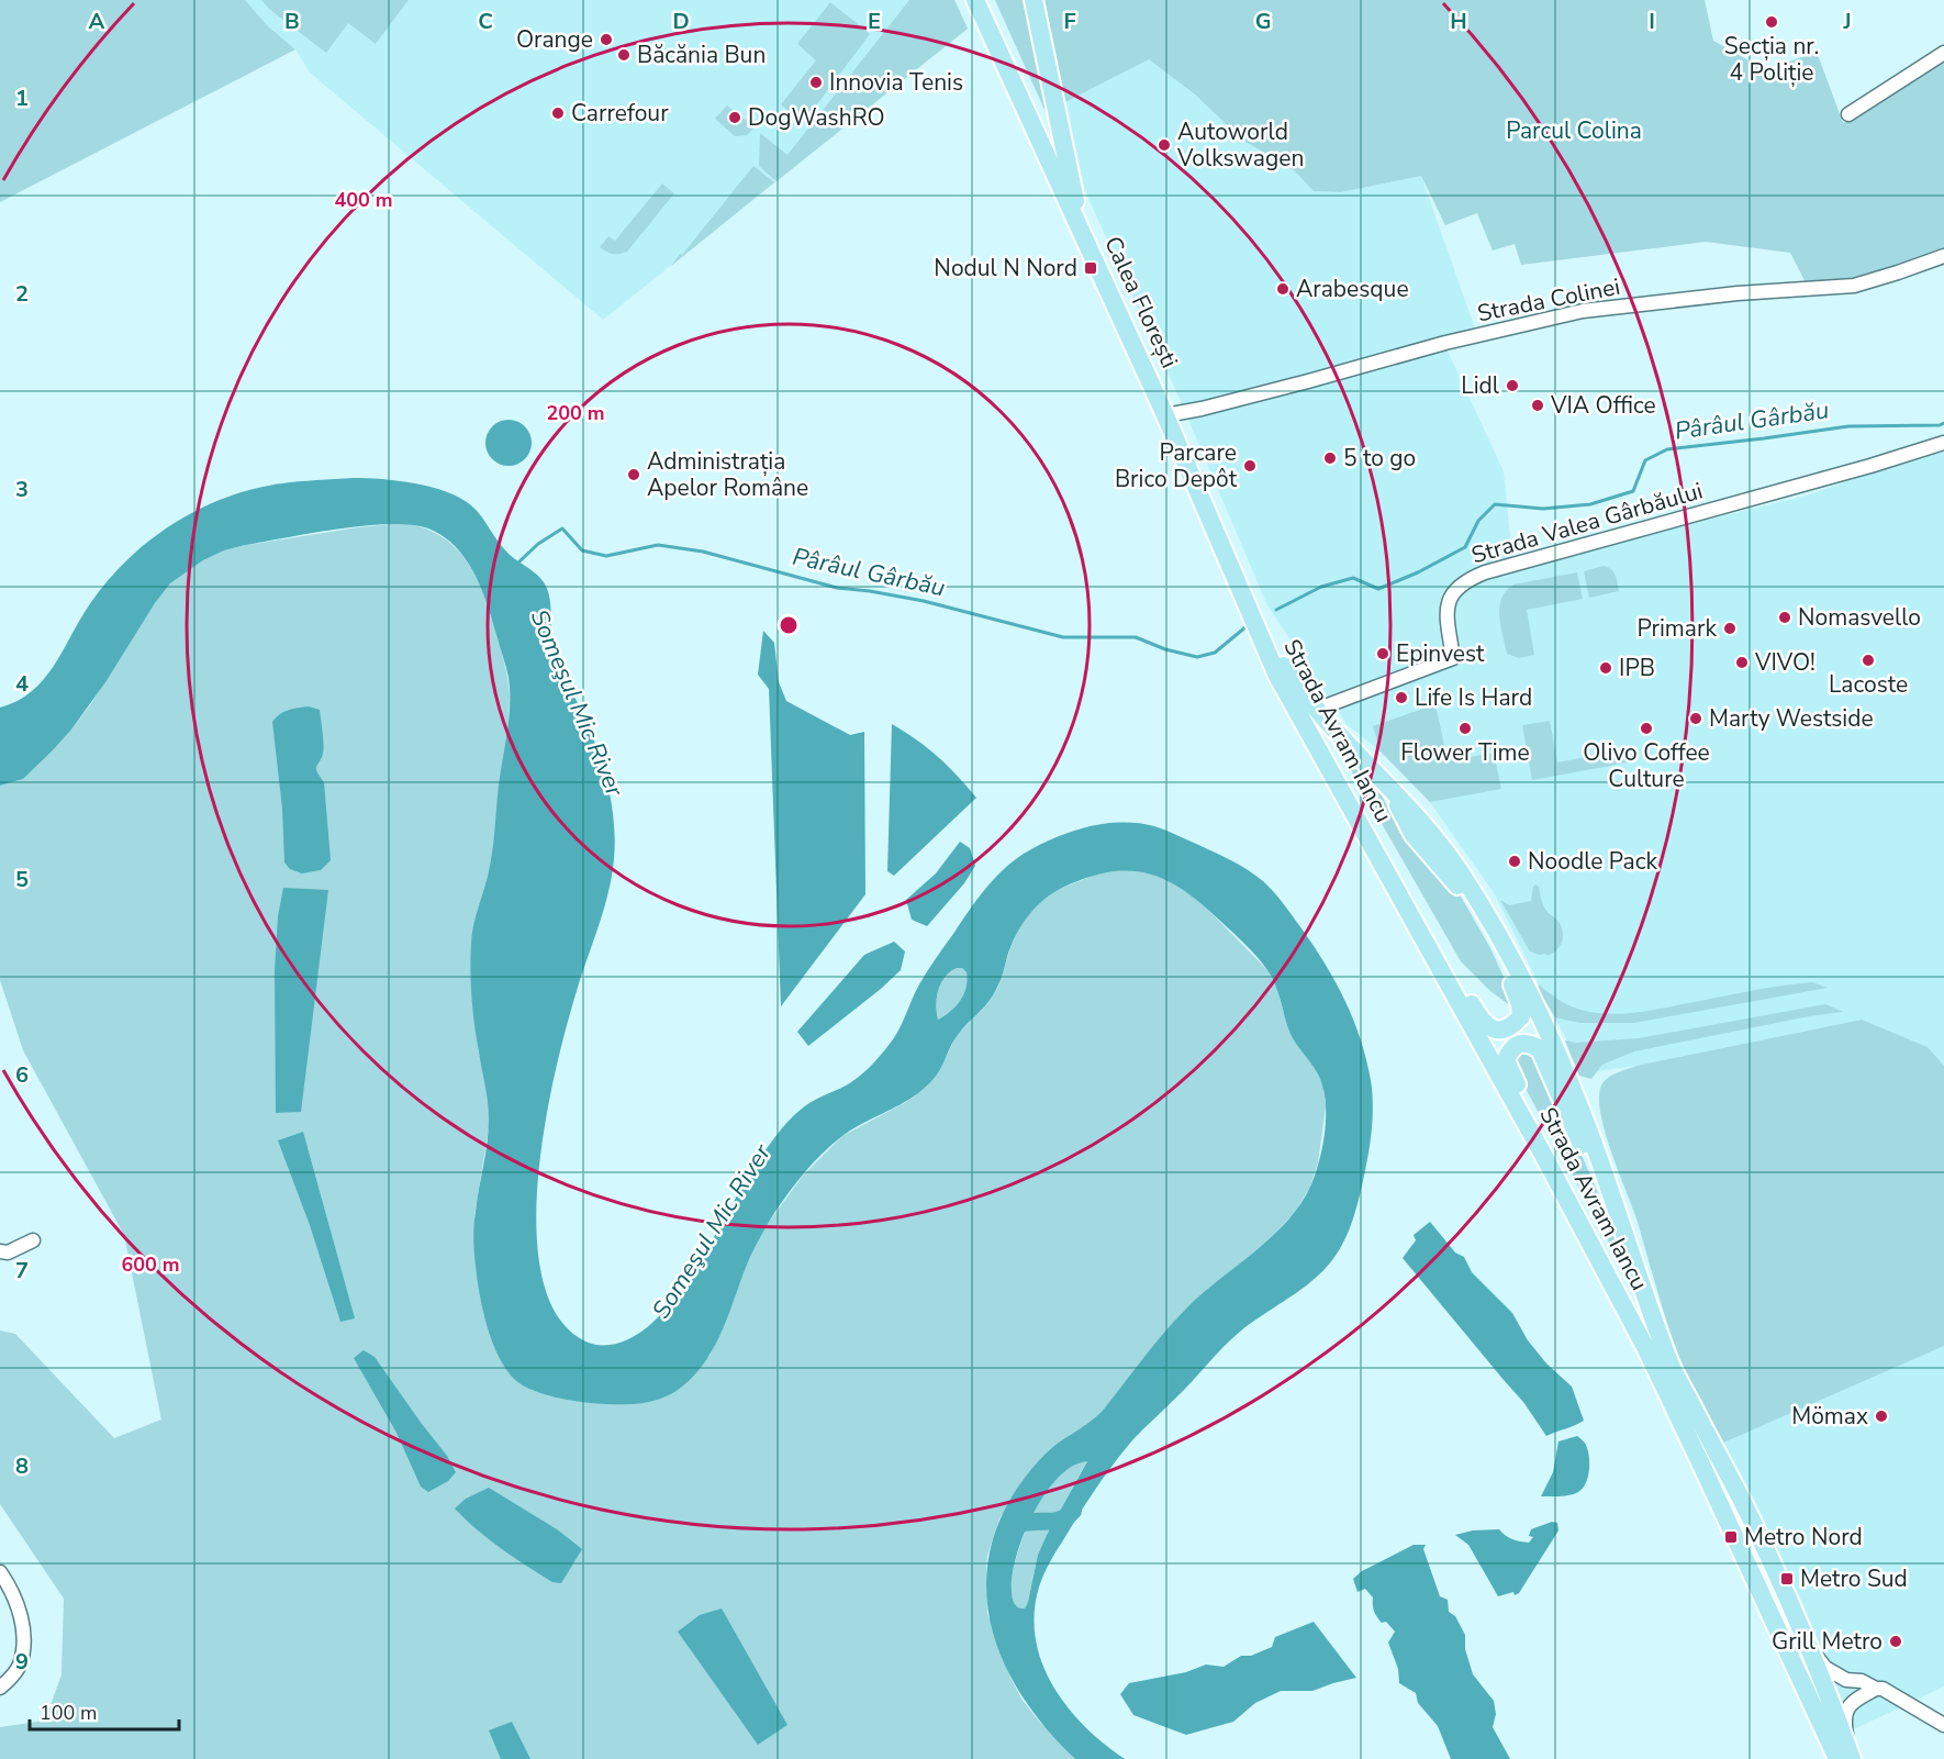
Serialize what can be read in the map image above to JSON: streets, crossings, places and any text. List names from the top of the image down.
{
  "streets": {
    "main road": ["Calea Florești", "Strada Avram Iancu"],
    "street": ["Strada Colinei", "Strada Valea Gârbăului"]
  },
  "crossings": [
    ["Strada Colinei", "Calea Florești"],
    ["Calea Florești", "Strada Avram Iancu"],
    ["Strada Valea Gârbăului", "Strada Avram Iancu"]
  ],
  "water": ["Pârâul Gârbău", "Someşul Mic River"],
  "parks": ["Parcul Colina"],
  "places": {
    "other": [
      "Secția nr. 4 Poliție",
      "Orange",
      "Băcănia Bun",
      "Innovia Tenis",
      "Carrefour",
      "DogWashRO",
      "Autoworld Volkswagen",
      "Arabesque",
      "Lidl",
      "VIA Office",
      "5 to go",
      "Parcare Brico Depôt",
      "Administrația Apelor Române",
      "Nomasvello",
      "Primark",
      "Epinvest",
      "Lacoste",
      "VIVO!",
      "IPB",
      "Life Is Hard",
      "Marty Westside",
      "Flower Time",
      "Olivo Coffee Culture",
      "Noodle Pack",
      "Mömax",
      "Grill Metro"
    ],
    "transit": ["Nodul N Nord", "Metro Nord", "Metro Sud"]
  },
  "scale_bar": "100 m",
  "grid": {
    "columns": [
      "A",
      "B",
      "C",
      "D",
      "E",
      "F",
      "G",
      "H",
      "I",
      "J"
    ],
    "rows": [
      "1",
      "2",
      "3",
      "4",
      "5",
      "6",
      "7",
      "8",
      "9"
    ]
  },
  "rings": ["400 m", "200 m", "600 m"]
}
